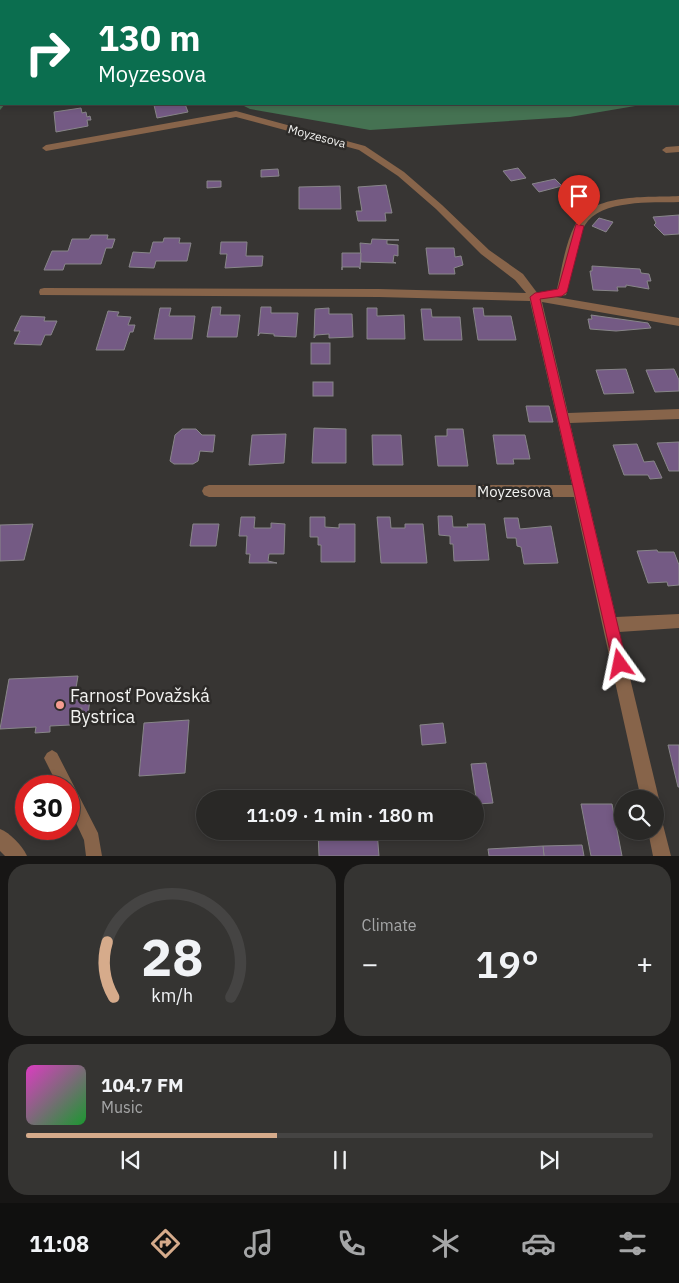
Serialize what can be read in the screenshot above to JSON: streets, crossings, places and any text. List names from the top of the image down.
{
  "streets": {
    "street": ["Moyzesova"]
  },
  "places": ["Farnosť Považská Bystrica"],
  "page": {
    "turn": ["130 m", "Moyzesova"],
    "limit": "30",
    "trip": "11:09 · 1 min · 180 m",
    "tile": "Climate",
    "heat": ["−", "19°", "+"],
    "song": ["104.7 FM", "Music"],
    "tabs": "11:08",
    "gauge": ["28", "km/h"]
  }
}
